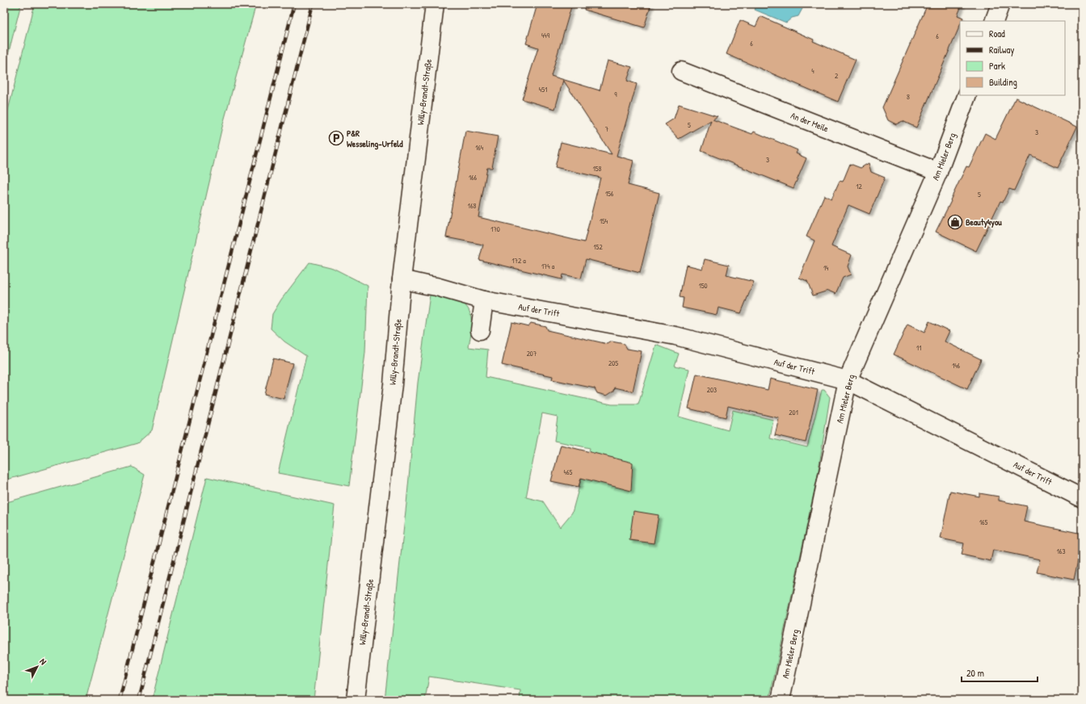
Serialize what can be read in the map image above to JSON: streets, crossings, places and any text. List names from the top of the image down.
{
  "streets": {
    "street": [
      "Willy-Brandt-Straße",
      "An der Meile",
      "Am Mieler Berg",
      "Auf der Trift"
    ]
  },
  "crossings": [
    ["Willy-Brandt-Straße", "Auf der Trift"],
    ["An der Meile", "Am Mieler Berg"],
    ["Am Mieler Berg", "Auf der Trift"]
  ],
  "places": {
    "parking": ["P&R Wesseling-Urfeld"],
    "shop": ["Beauty4you"]
  },
  "house_numbers": [
    "449",
    "6",
    "6",
    "4",
    "2",
    "451",
    "9",
    "8",
    "5",
    "7",
    "3",
    "164",
    "3",
    "158",
    "166",
    "12",
    "156",
    "5",
    "168",
    "154",
    "170",
    "152",
    "172 a",
    "174 a",
    "14",
    "150",
    "11",
    "207",
    "205",
    "146",
    "203",
    "201",
    "465",
    "165",
    "163"
  ],
  "legend": [
    "Road",
    "Railway",
    "Park",
    "Building"
  ],
  "scale_bar": "20 m",
  "north": "top right"
}
